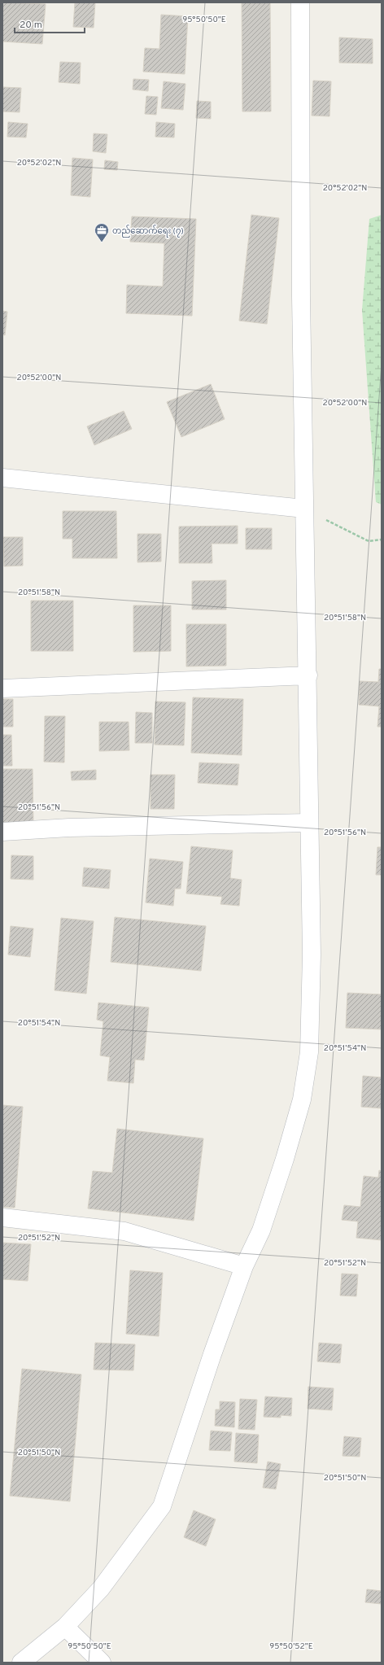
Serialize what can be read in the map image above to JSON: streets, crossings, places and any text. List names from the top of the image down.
{
  "places": {
    "office": ["တည်ဆောက်ရေး (၇)"]
  },
  "scale_bar": "20 m",
  "coordinates": [
    "95°50'50\"E",
    "20°52'02\"N",
    "20°52'00\"N",
    "20°51'58\"N",
    "20°51'56\"N",
    "20°51'54\"N",
    "20°51'52\"N",
    "20°51'50\"N",
    "95°50'52\"E"
  ]
}
